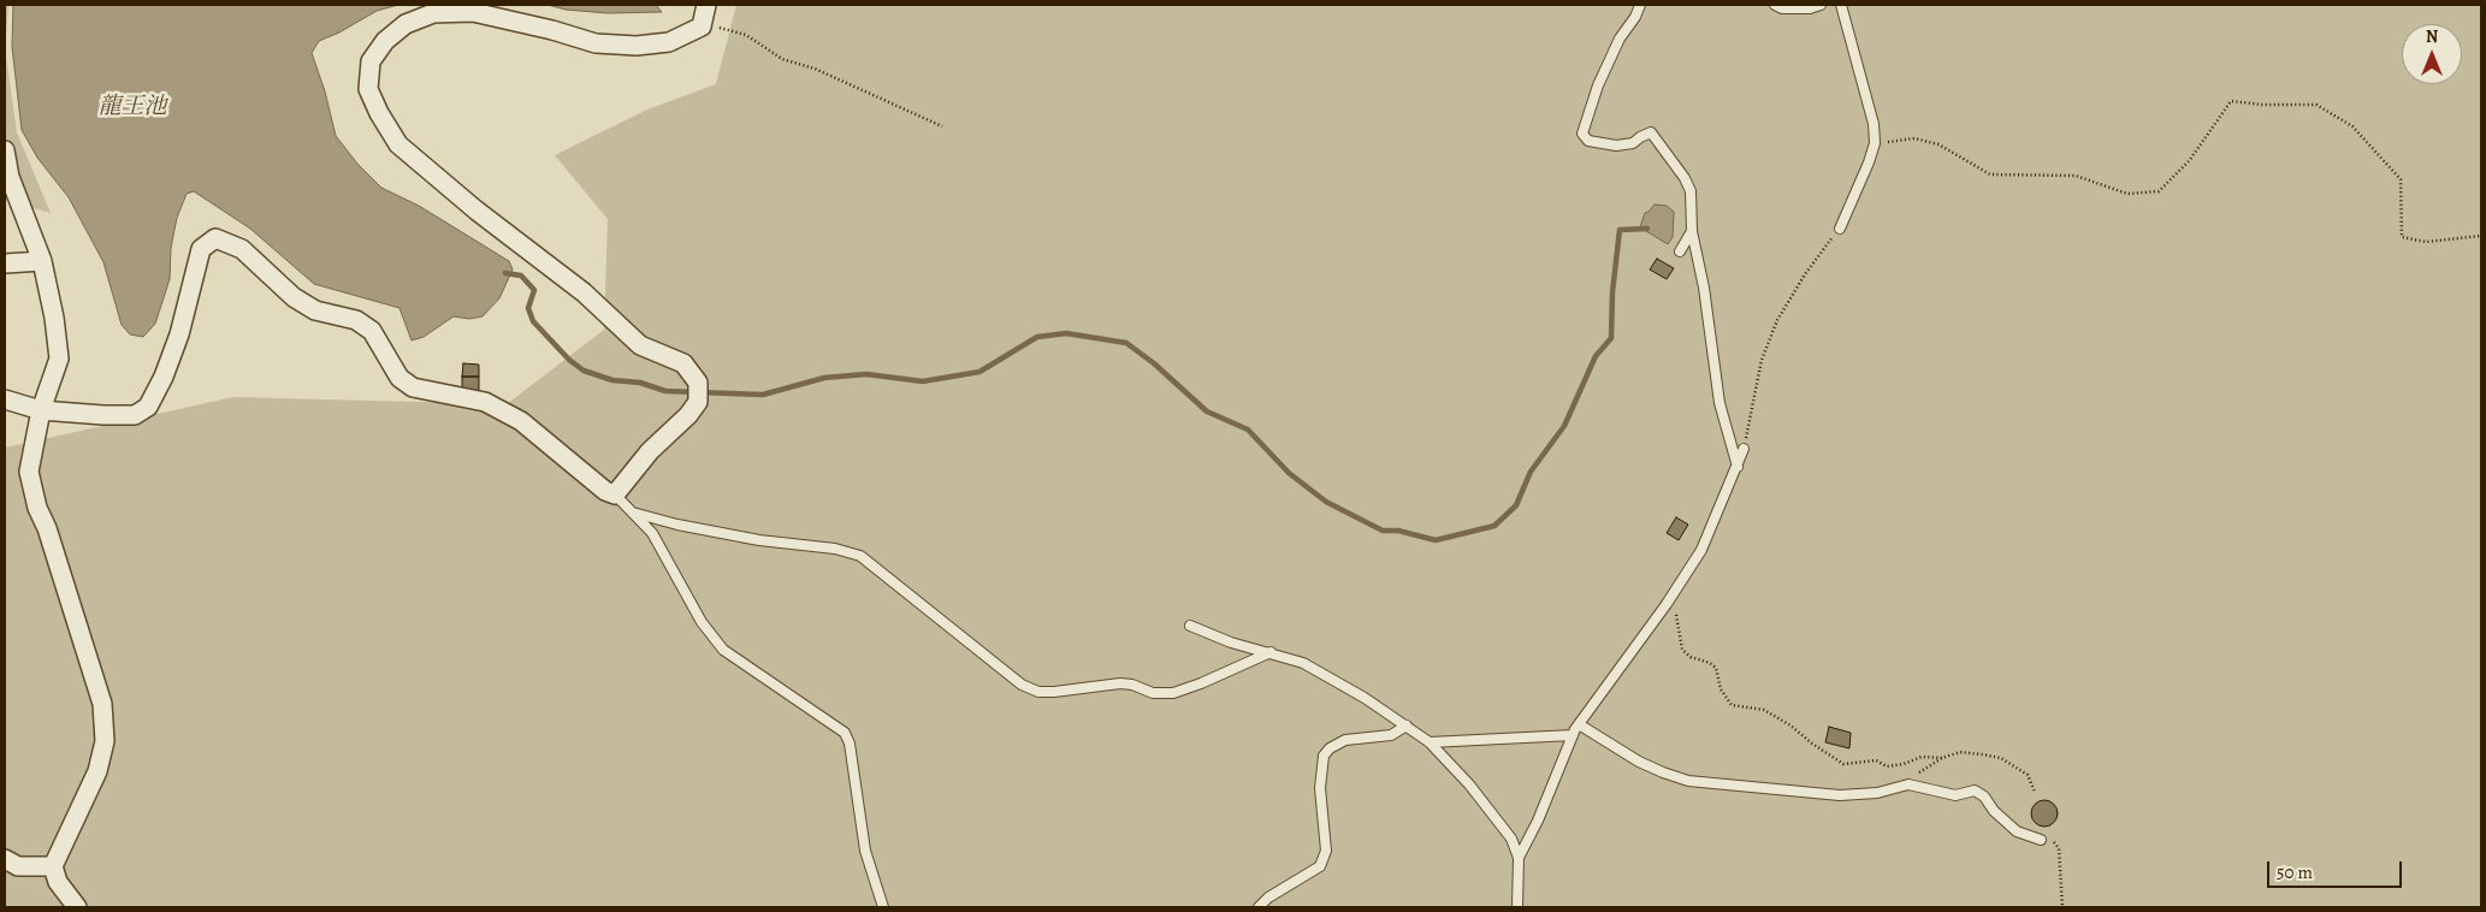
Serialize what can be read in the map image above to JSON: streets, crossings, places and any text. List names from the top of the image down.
{
  "water": ["龍王池"],
  "scale_bar": "50 m",
  "north": "top"
}
